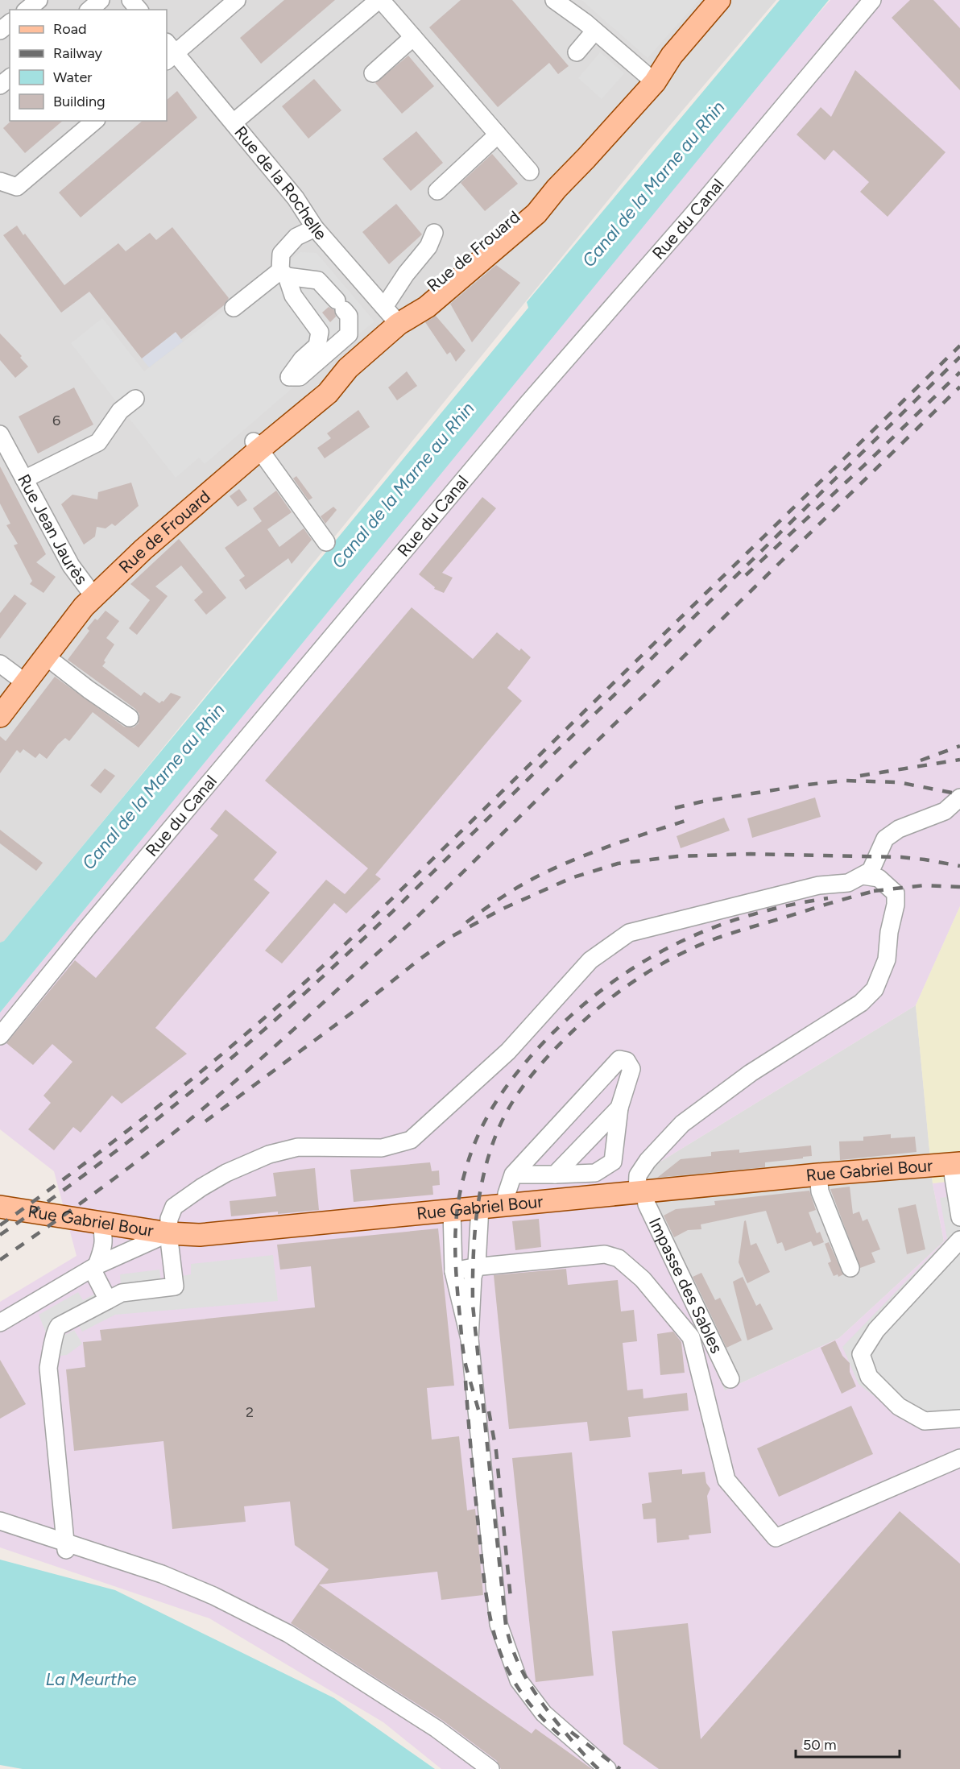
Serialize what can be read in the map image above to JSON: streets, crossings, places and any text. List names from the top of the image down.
{
  "streets": {
    "main road": ["Rue de Frouard", "Rue Gabriel Bour"],
    "street": [
      "Rue de la Rochelle",
      "Rue du Canal",
      "Rue Jean Jaurès",
      "Impasse des Sables"
    ]
  },
  "crossings": [
    ["Rue de la Rochelle", "Rue de Frouard"],
    ["Rue de Frouard", "Rue Jean Jaurès"],
    ["Rue Gabriel Bour", "Impasse des Sables"]
  ],
  "water": ["Canal de la Marne au Rhin", "La Meurthe"],
  "house_numbers": ["6", "2"],
  "legend": [
    "Road",
    "Railway",
    "Water",
    "Building"
  ],
  "scale_bar": "50 m"
}
